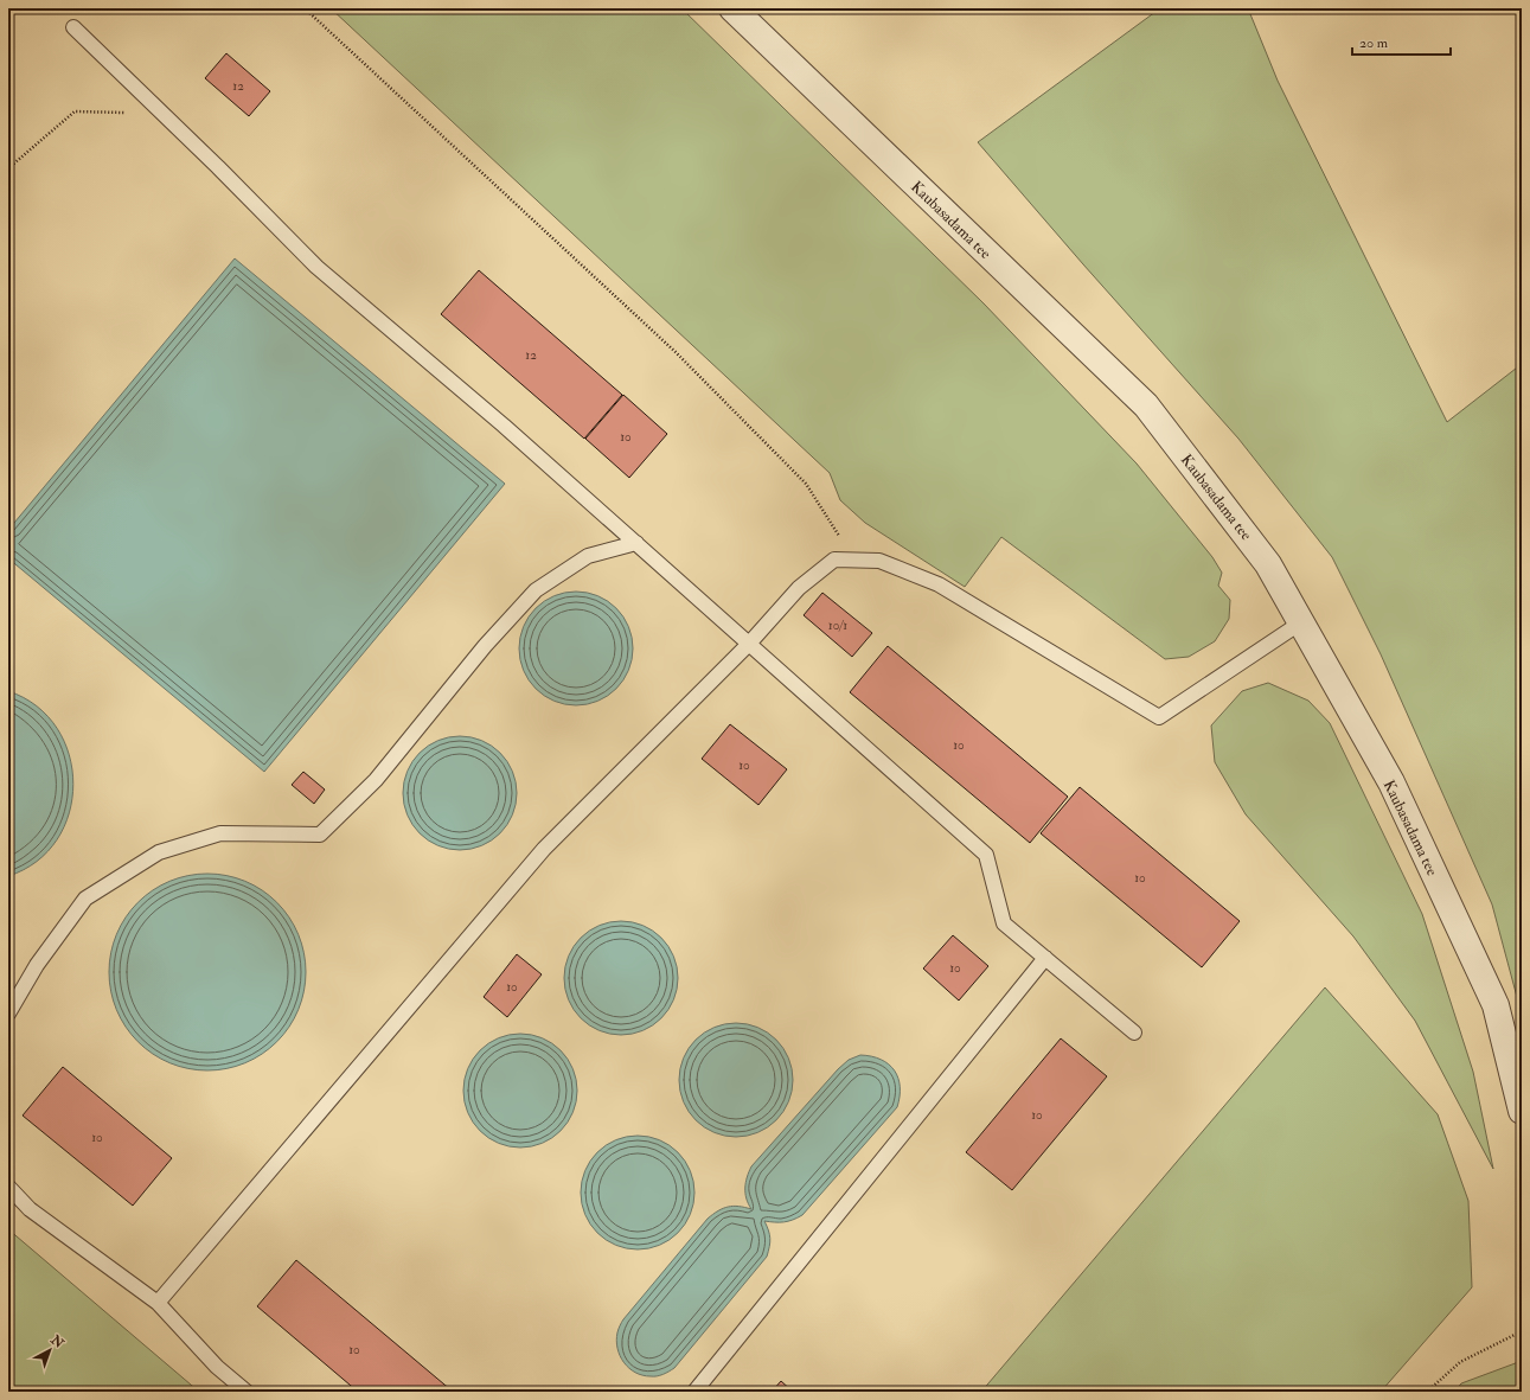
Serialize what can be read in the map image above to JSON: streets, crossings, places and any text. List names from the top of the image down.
{
  "streets": {
    "street": ["Kaubasadama tee"]
  },
  "house_numbers": [
    "12",
    "12",
    "10",
    "10/1",
    "10",
    "10",
    "10",
    "10",
    "10",
    "10",
    "10",
    "10"
  ],
  "scale_bar": "20 m",
  "north": "top right"
}
